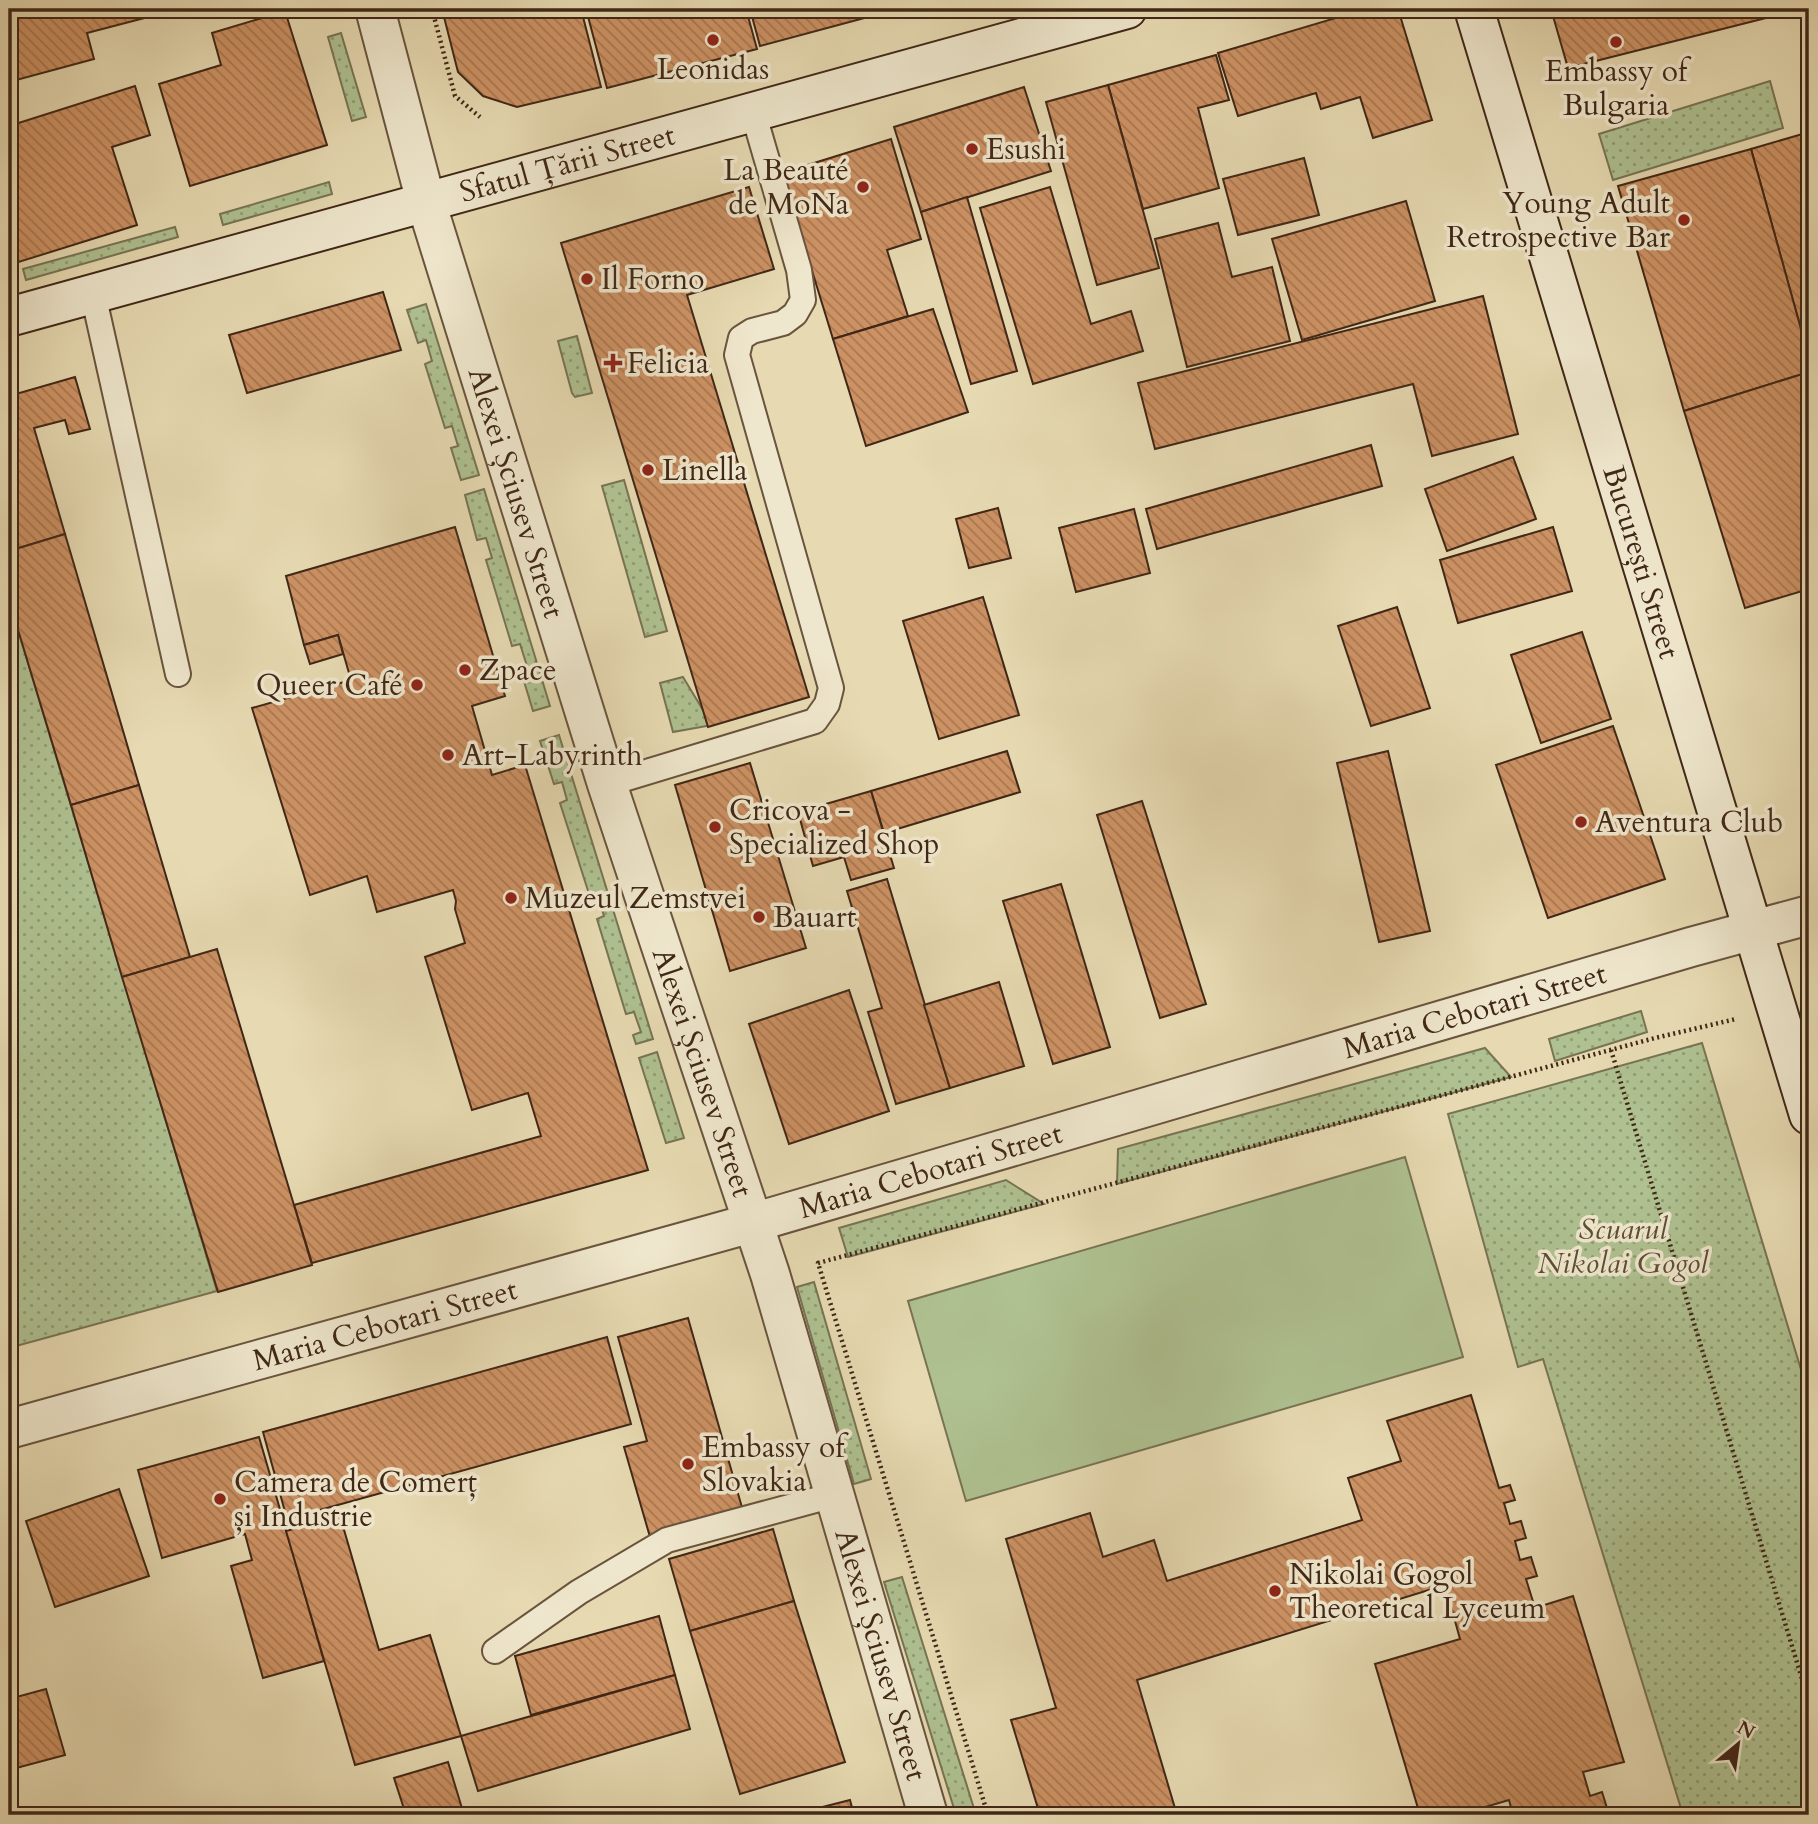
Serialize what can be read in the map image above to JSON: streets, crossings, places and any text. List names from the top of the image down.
{
  "streets": {
    "street": [
      "Sfatul Țării Street",
      "Alexei Șciusev Street",
      "București Street",
      "Maria Cebotari Street"
    ]
  },
  "crossings": [
    ["Sfatul Țării Street", "Alexei Șciusev Street"],
    ["Alexei Șciusev Street", "Maria Cebotari Street"],
    ["București Street", "Maria Cebotari Street"]
  ],
  "parks": ["Scuarul Nikolai Gogol"],
  "places": {
    "other": [
      "Leonidas",
      "Embassy of Bulgaria",
      "Esushi",
      "La Beauté de MoNa",
      "Young Adult Retrospective Bar",
      "Il Forno",
      "Linella",
      "Zpace",
      "Queer Café",
      "Art-Labyrinth",
      "Aventura Club",
      "Cricova - Specialized Shop",
      "Muzeul Zemstvei",
      "Bauart",
      "Embassy of Slovakia",
      "Camera de Comerț și Industrie",
      "Nikolai Gogol Theoretical Lyceum"
    ],
    "health": ["Felicia"]
  },
  "north": "top right"
}
